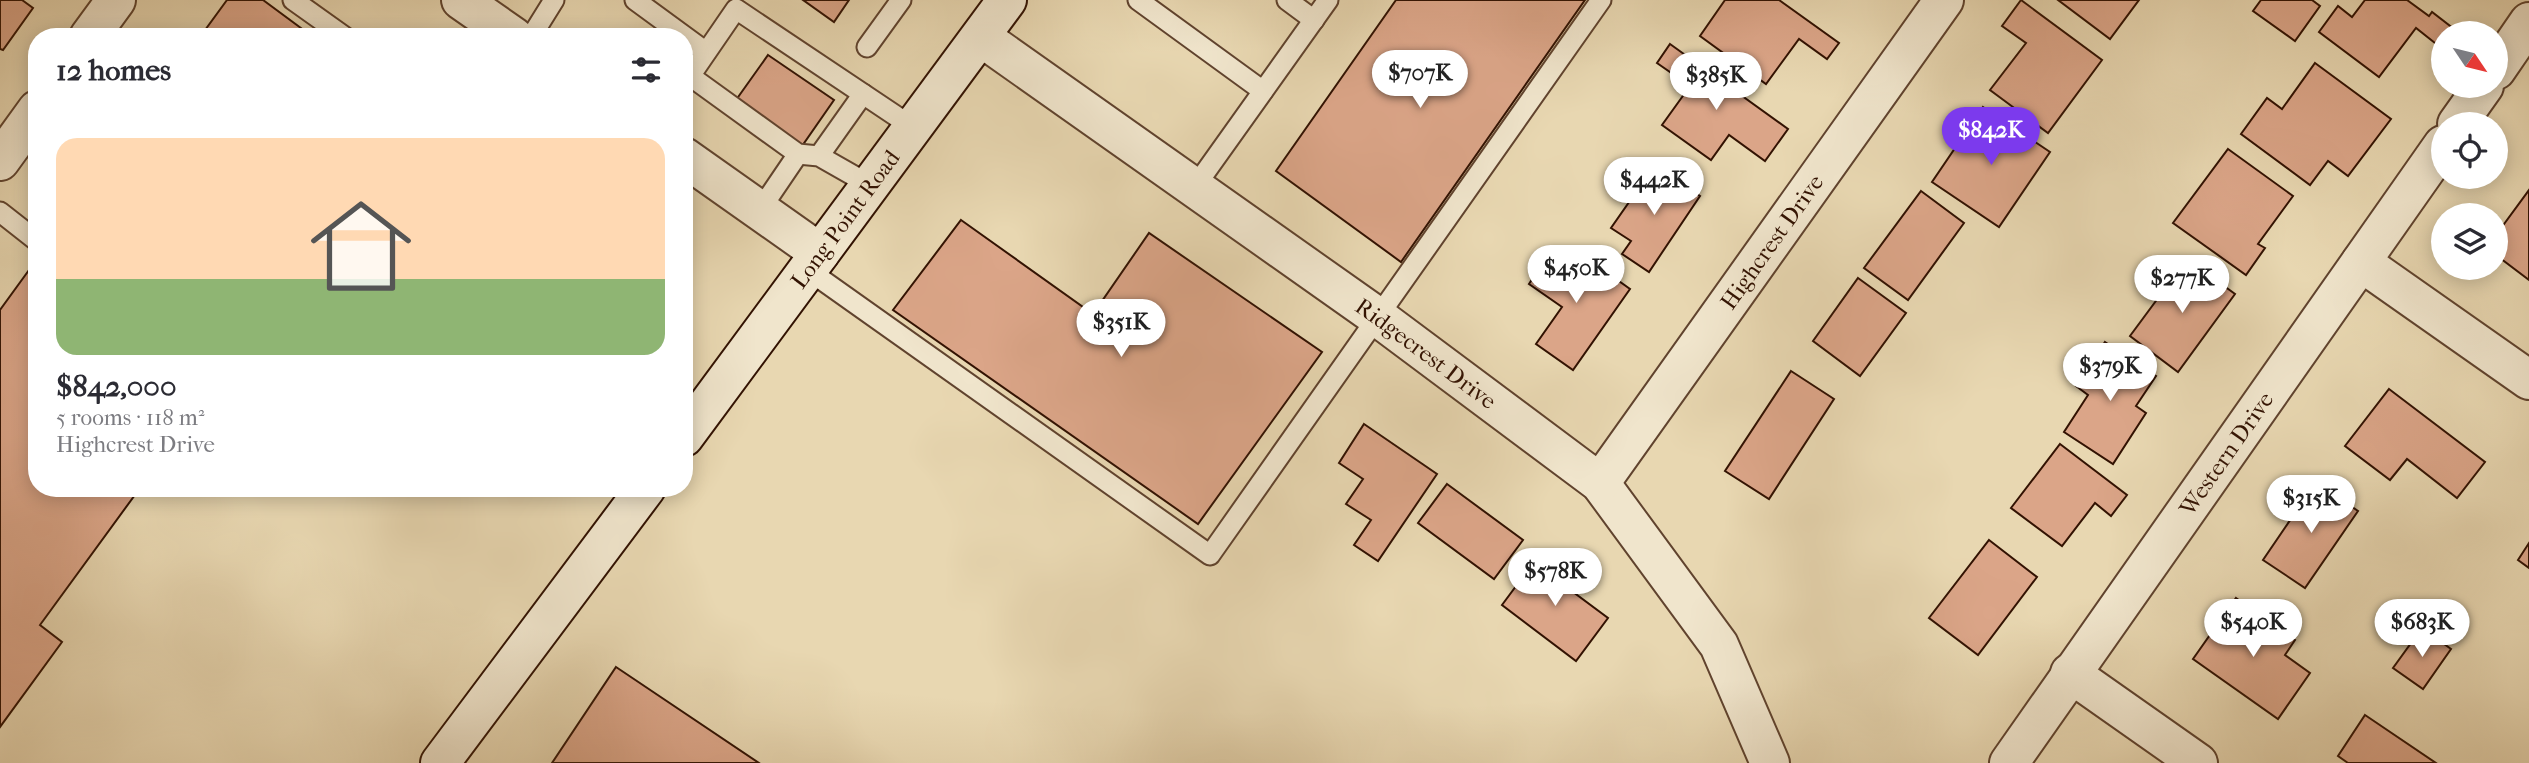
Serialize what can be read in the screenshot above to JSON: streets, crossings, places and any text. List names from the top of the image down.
{
  "streets": {
    "street": [
      "Long Point Road",
      "Highcrest Drive",
      "Ridgecrest Drive",
      "Western Drive"
    ]
  },
  "crossings": [
    ["Long Point Road", "Ridgecrest Drive"],
    ["Highcrest Drive", "Ridgecrest Drive"]
  ],
  "north": "bottom right",
  "page": {
    "heading": "12 homes",
    "price": [
      "$707K",
      "$385K",
      "$842K",
      "$442K",
      "$450K",
      "$277K",
      "$351K",
      "$379K",
      "$315K",
      "$578K",
      "$540K",
      "$683K"
    ],
    "list": [
      {
        "name": "$842,000",
        "note": "5 rooms · 118 m² · Highcrest Drive"
      }
    ]
  }
}
